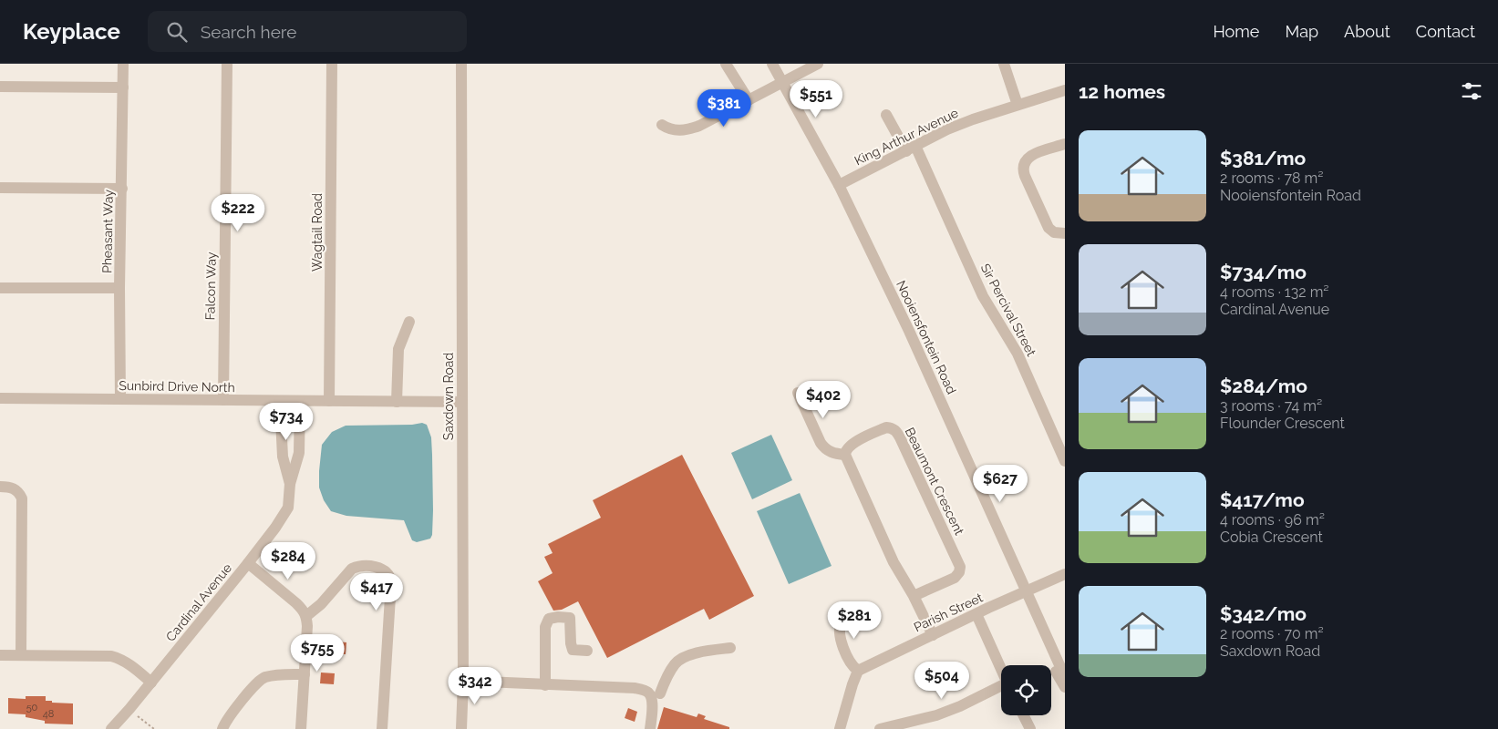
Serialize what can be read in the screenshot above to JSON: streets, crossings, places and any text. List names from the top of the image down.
{
  "streets": {
    "street": [
      "King Arthur Avenue",
      "Pheasant Way",
      "Wagtail Road",
      "Falcon Way",
      "Sir Percival Street",
      "Nooiensfontein Road",
      "Sunbird Drive North",
      "Saxdown Road",
      "Beaumont Crescent",
      "Cardinal Avenue",
      "Parish Street"
    ]
  },
  "crossings": [
    ["King Arthur Avenue", "Sir Percival Street"],
    ["King Arthur Avenue", "Nooiensfontein Road"],
    ["Pheasant Way", "Sunbird Drive North"],
    ["Wagtail Road", "Sunbird Drive North"],
    ["Falcon Way", "Sunbird Drive North"],
    ["Nooiensfontein Road", "Parish Street"],
    ["Sunbird Drive North", "Saxdown Road"],
    ["Sunbird Drive North", "Cardinal Avenue"]
  ],
  "house_numbers": ["50", "48"],
  "page": {
    "header": "Keyplace",
    "search": "Search here",
    "nav": [
      "Home",
      "Map",
      "About",
      "Contact"
    ],
    "heading": "12 homes",
    "price": [
      "$551",
      "$381",
      "$222",
      "$402",
      "$734",
      "$627",
      "$284",
      "$417",
      "$281",
      "$755",
      "$504",
      "$342"
    ],
    "list": [
      {
        "name": "$381/mo",
        "note": "2 rooms · 78 m² · Nooiensfontein Road"
      },
      {
        "name": "$734/mo",
        "note": "4 rooms · 132 m² · Cardinal Avenue"
      },
      {
        "name": "$284/mo",
        "note": "3 rooms · 74 m² · Flounder Crescent"
      },
      {
        "name": "$417/mo",
        "note": "4 rooms · 96 m² · Cobia Crescent"
      },
      {
        "name": "$342/mo",
        "note": "2 rooms · 70 m² · Saxdown Road"
      }
    ]
  }
}
